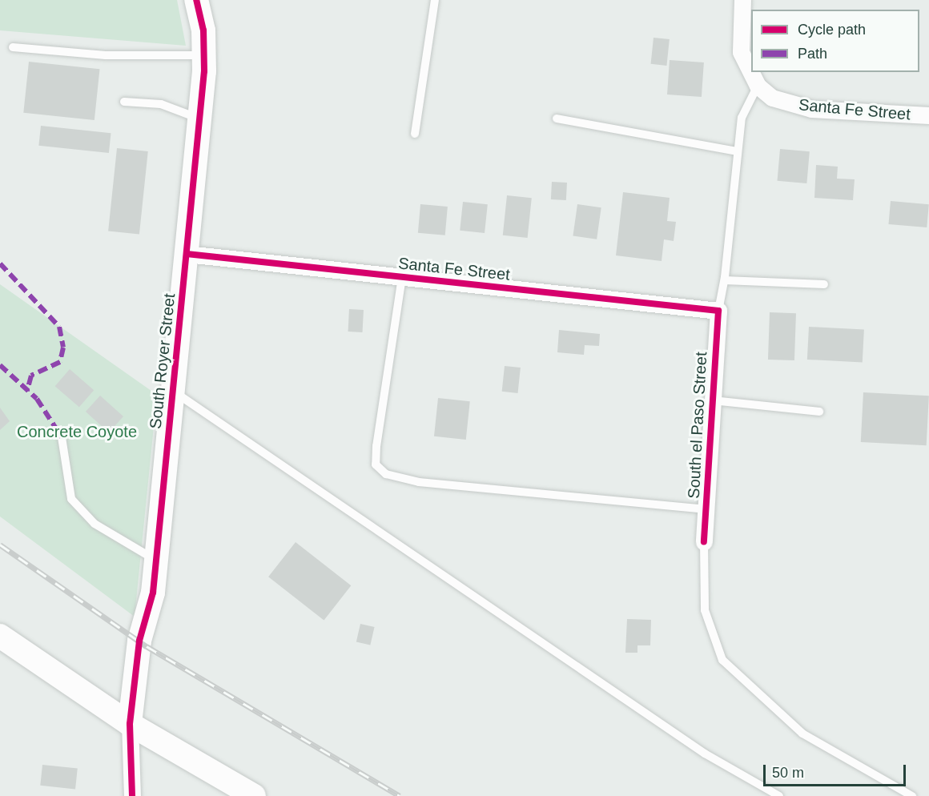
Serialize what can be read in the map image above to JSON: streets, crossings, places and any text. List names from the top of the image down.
{
  "streets": {
    "street": ["Santa Fe Street", "South Royer Street", "South el Paso Street"]
  },
  "crossings": [
    ["Santa Fe Street", "South Royer Street"],
    ["Santa Fe Street", "South el Paso Street"]
  ],
  "parks": ["Concrete Coyote"],
  "legend": ["Cycle path", "Path"],
  "scale_bar": "50 m"
}
